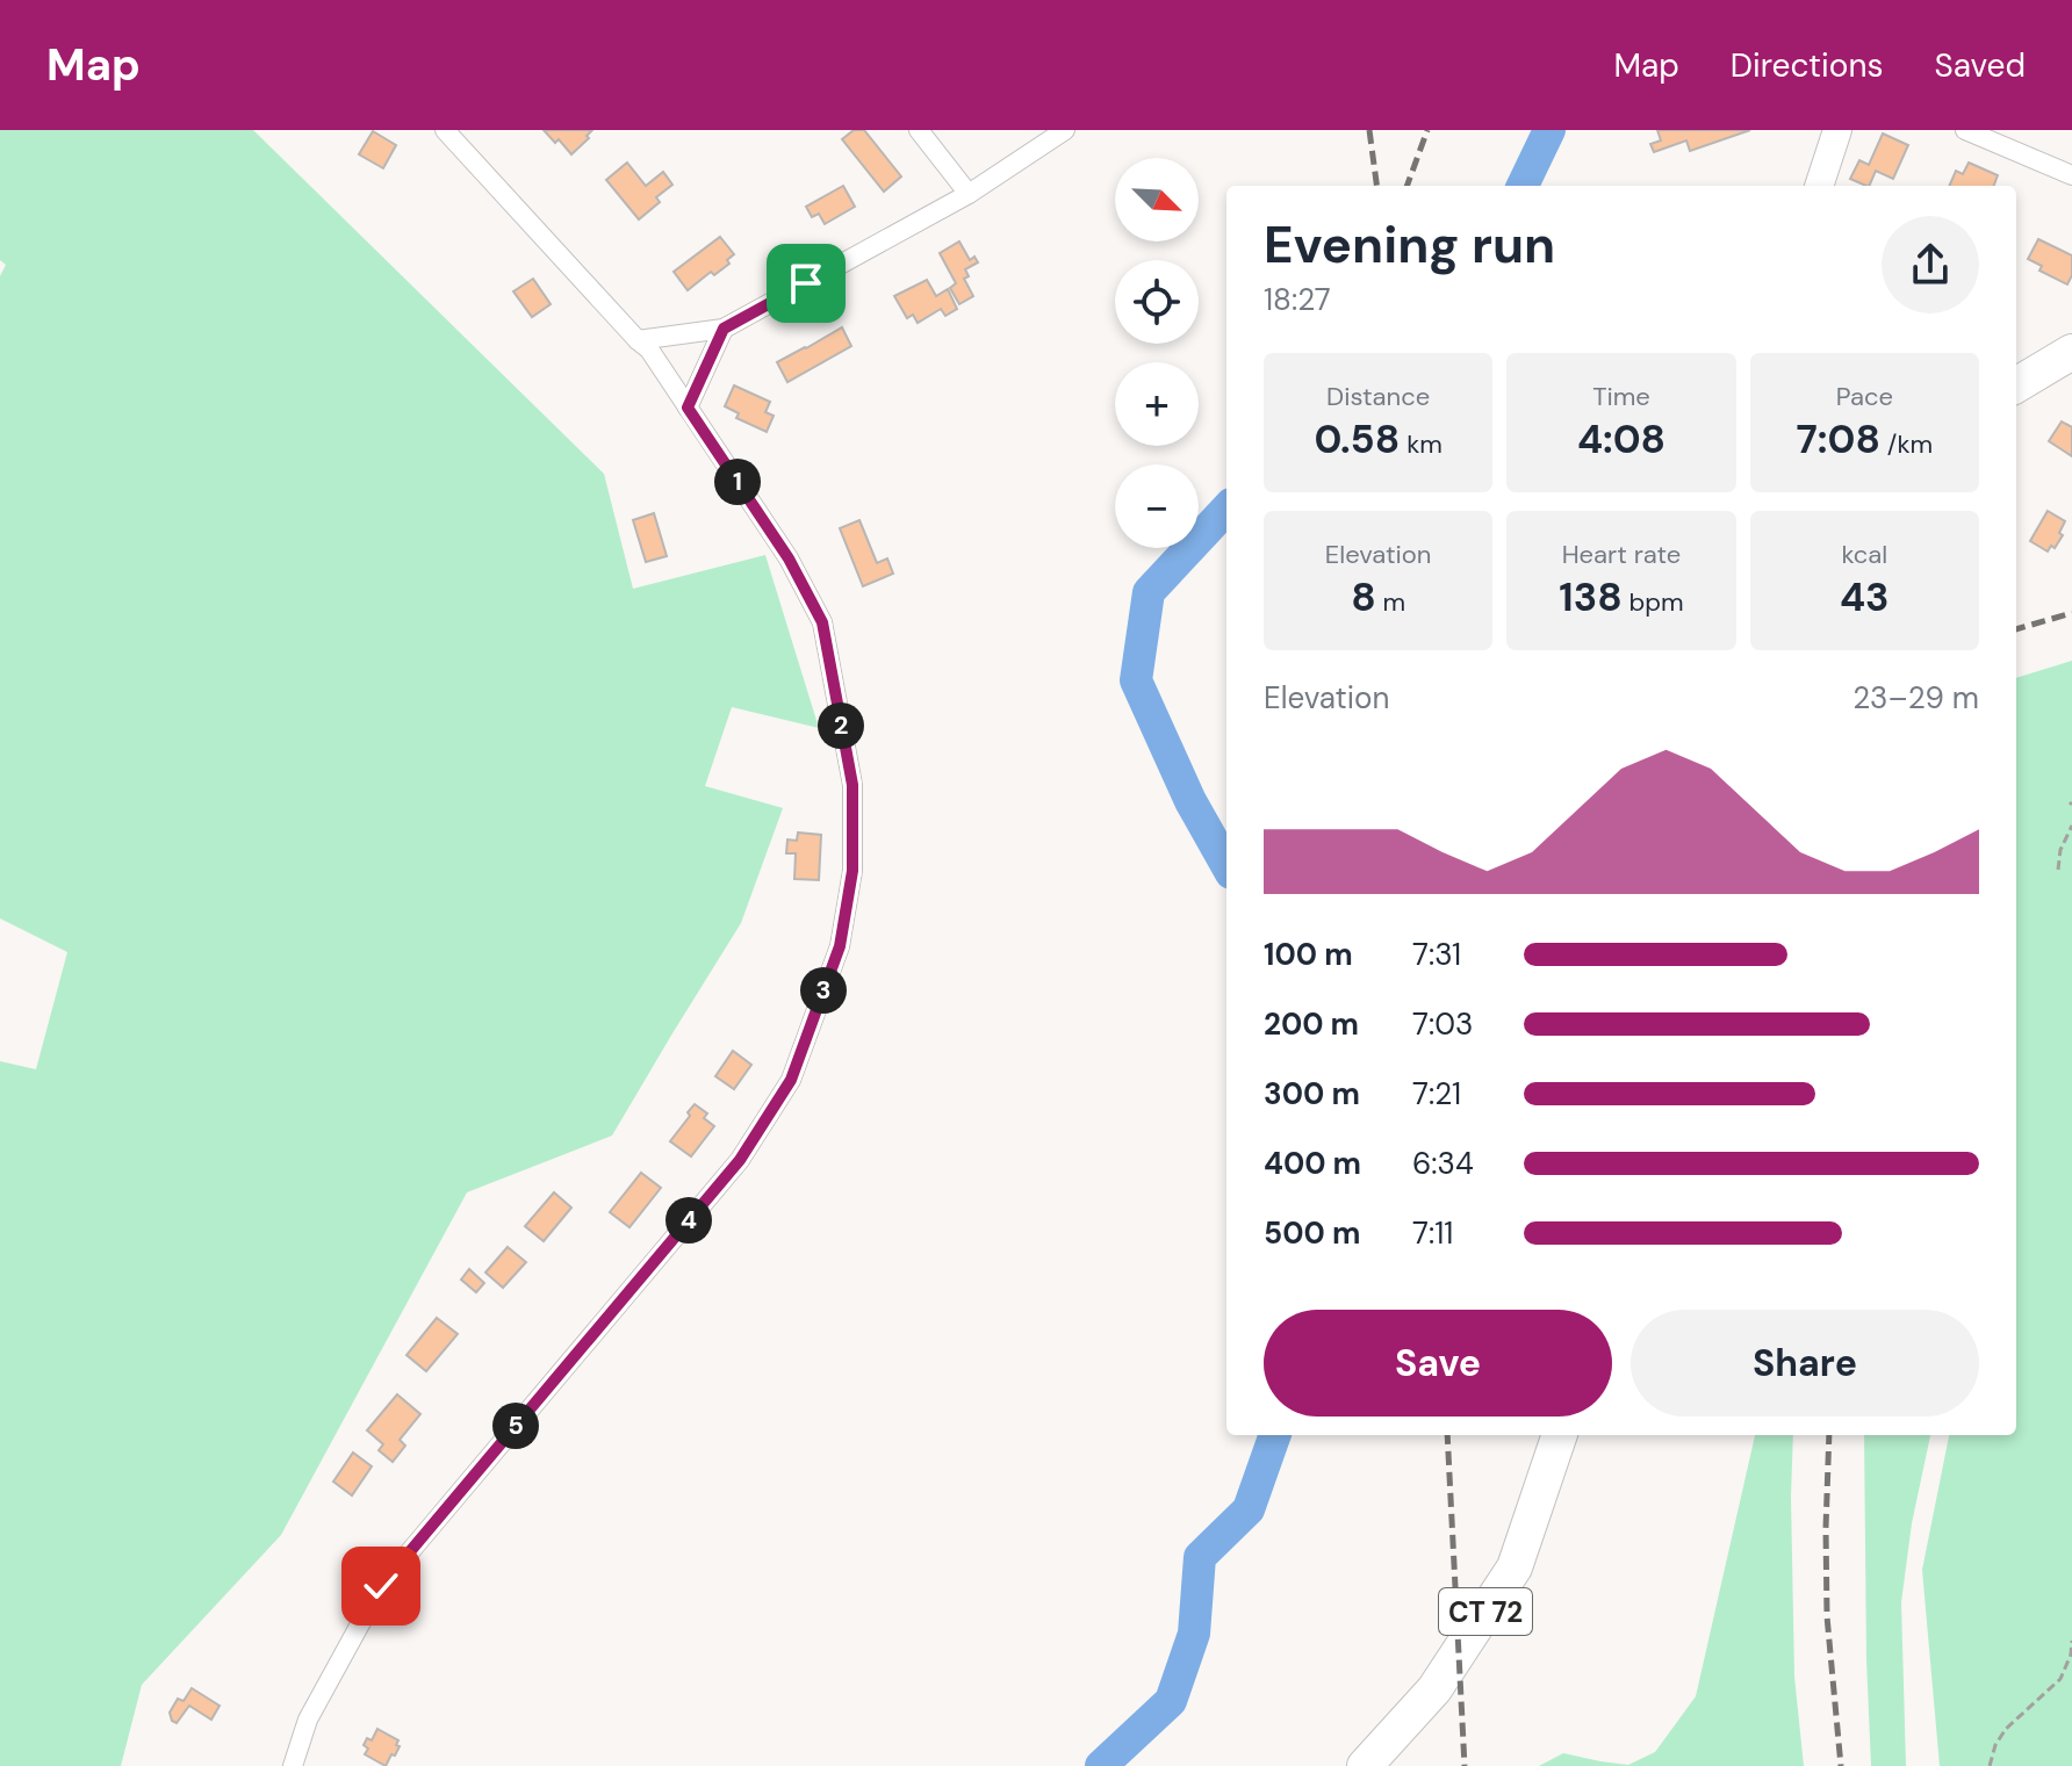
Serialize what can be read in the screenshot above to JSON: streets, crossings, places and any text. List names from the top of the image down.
{
  "streets": {
    "highway": ["CT 72"]
  },
  "north": "bottom right",
  "page": {
    "header": "Map",
    "nav": ["Map", "Directions", "Saved"],
    "map_buttons": ["+", "−"],
    "heading": ["Evening run", "18:27"],
    "stats": [
      ["Distance", "0.58 km"],
      ["Time", "4:08"],
      ["Pace", "7:08 /km"],
      ["Elevation", "8 m"],
      ["Heart rate", "138 bpm"],
      ["kcal", "43"]
    ],
    "pins": [
      "1",
      "2",
      "3",
      "4",
      "5"
    ],
    "chart": ["Elevation", "23–29 m"],
    "list": [
      {
        "name": "100 m",
        "note": "7:31"
      },
      {
        "name": "200 m",
        "note": "7:03"
      },
      {
        "name": "300 m",
        "note": "7:21"
      },
      {
        "name": "400 m",
        "note": "6:34"
      },
      {
        "name": "500 m",
        "note": "7:11"
      }
    ],
    "buttons": ["Save", "Share"]
  }
}
